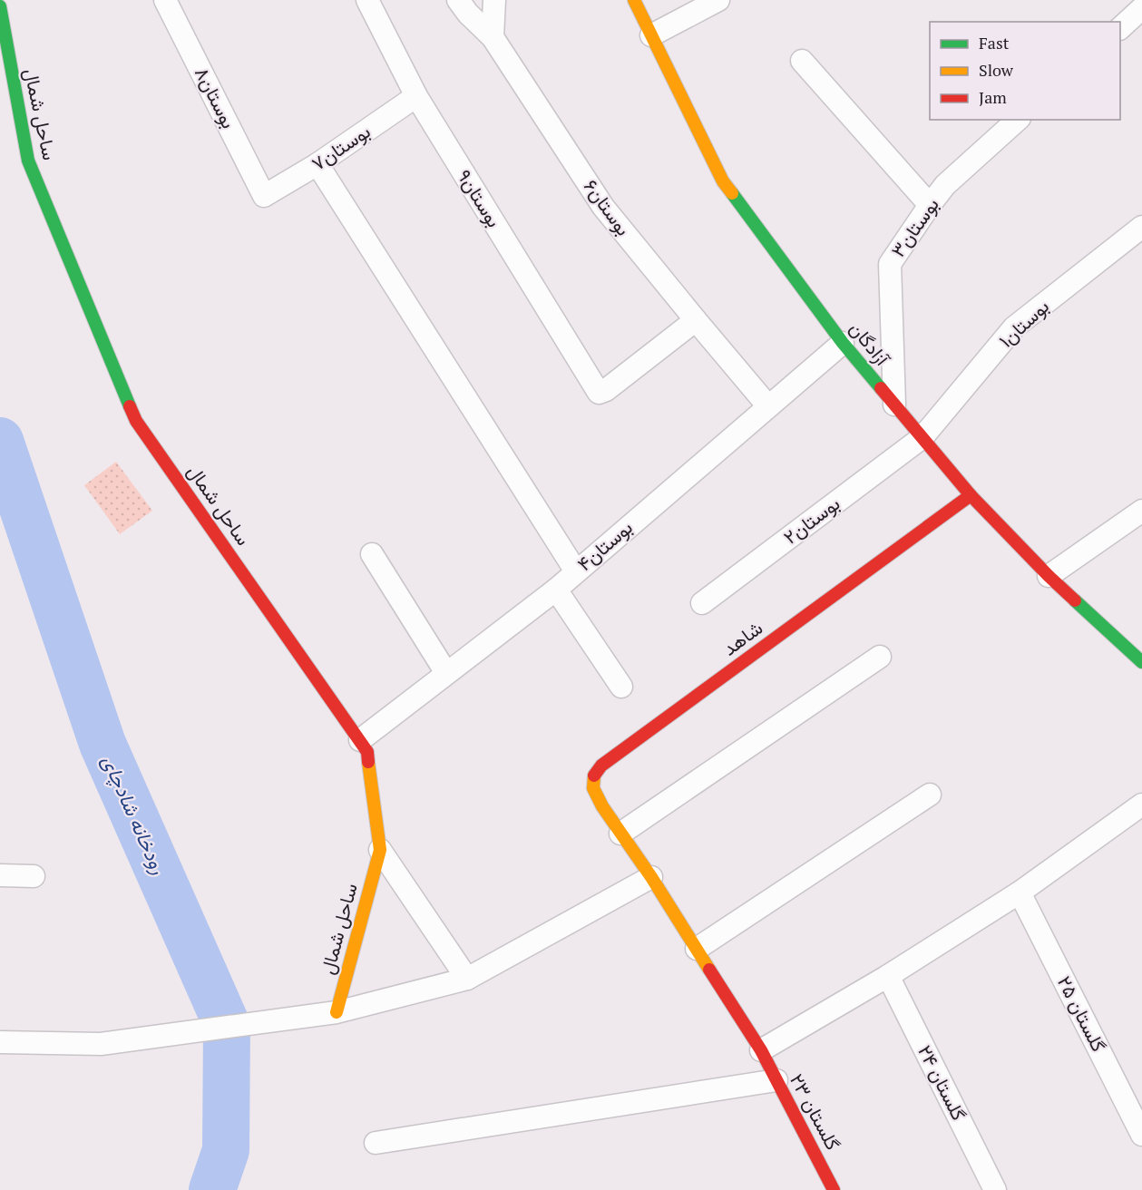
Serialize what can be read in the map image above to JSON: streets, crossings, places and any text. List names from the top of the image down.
{
  "streets": {
    "street": [
      "بوستان۸",
      "ساحل شمال",
      "بوستان۷",
      "بوستان۹",
      "بوستان۶",
      "بوستان۳",
      "بوستان۱",
      "آزادگان",
      "بوستان۲",
      "بوستان۴",
      "شاهد",
      "گلستان ۲۵",
      "گلستان ۲۴",
      "گلستان ۲۳"
    ]
  },
  "crossings": [
    ["بوستان۸", "بوستان۷"],
    ["ساحل شمال", "بوستان۴"],
    ["بوستان۷", "بوستان۹"],
    ["بوستان۹", "بوستان۶"],
    ["بوستان۶", "بوستان۴"],
    ["بوستان۳", "آزادگان"],
    ["بوستان۱", "آزادگان"],
    ["بوستان۱", "بوستان۲"],
    ["آزادگان", "بوستان۲"],
    ["آزادگان", "بوستان۴"],
    ["آزادگان", "شاهد"],
    ["شاهد", "گلستان ۲۳"]
  ],
  "water": ["رودخانه شادچای"],
  "legend": ["Fast", "Slow", "Jam"]
}
